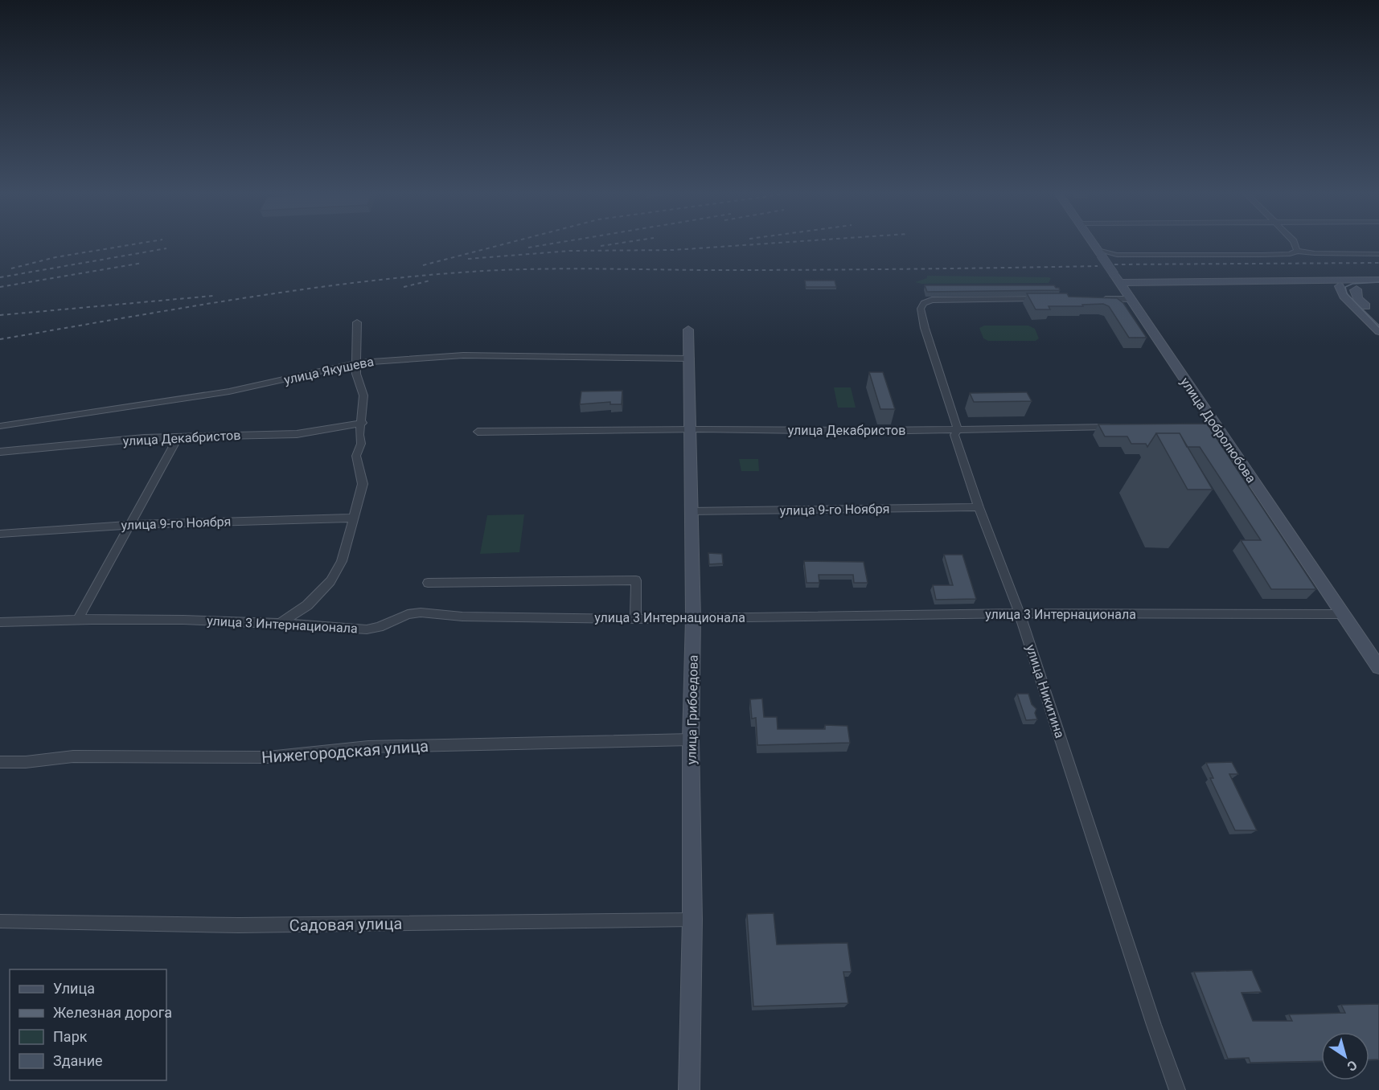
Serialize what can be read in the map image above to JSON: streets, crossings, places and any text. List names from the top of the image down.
{
  "streets": {
    "main road": ["улица Добролюбова", "улица Грибоедова"],
    "street": [
      "улица Якушева",
      "улица Декабристов",
      "улица 9-го Ноября",
      "улица 3 Интернационала",
      "улица Никитина",
      "Нижегородская улица",
      "Садовая улица"
    ]
  },
  "crossings": [
    ["улица Якушева", "улица Грибоедова"],
    ["улица Декабристов", "улица Никитина"],
    ["улица Декабристов", "улица Грибоедова"],
    ["улица Добролюбова", "улица 3 Интернационала"],
    ["улица 9-го Ноября", "улица Никитина"],
    ["улица 9-го Ноября", "улица Грибоедова"],
    ["улица 3 Интернационала", "улица Никитина"],
    ["улица 3 Интернационала", "улица Грибоедова"],
    ["улица Грибоедова", "Нижегородская улица"],
    ["улица Грибоедова", "Садовая улица"]
  ],
  "legend": [
    "Улица",
    "Железная дорога",
    "Парк",
    "Здание"
  ],
  "north": "bottom right"
}
